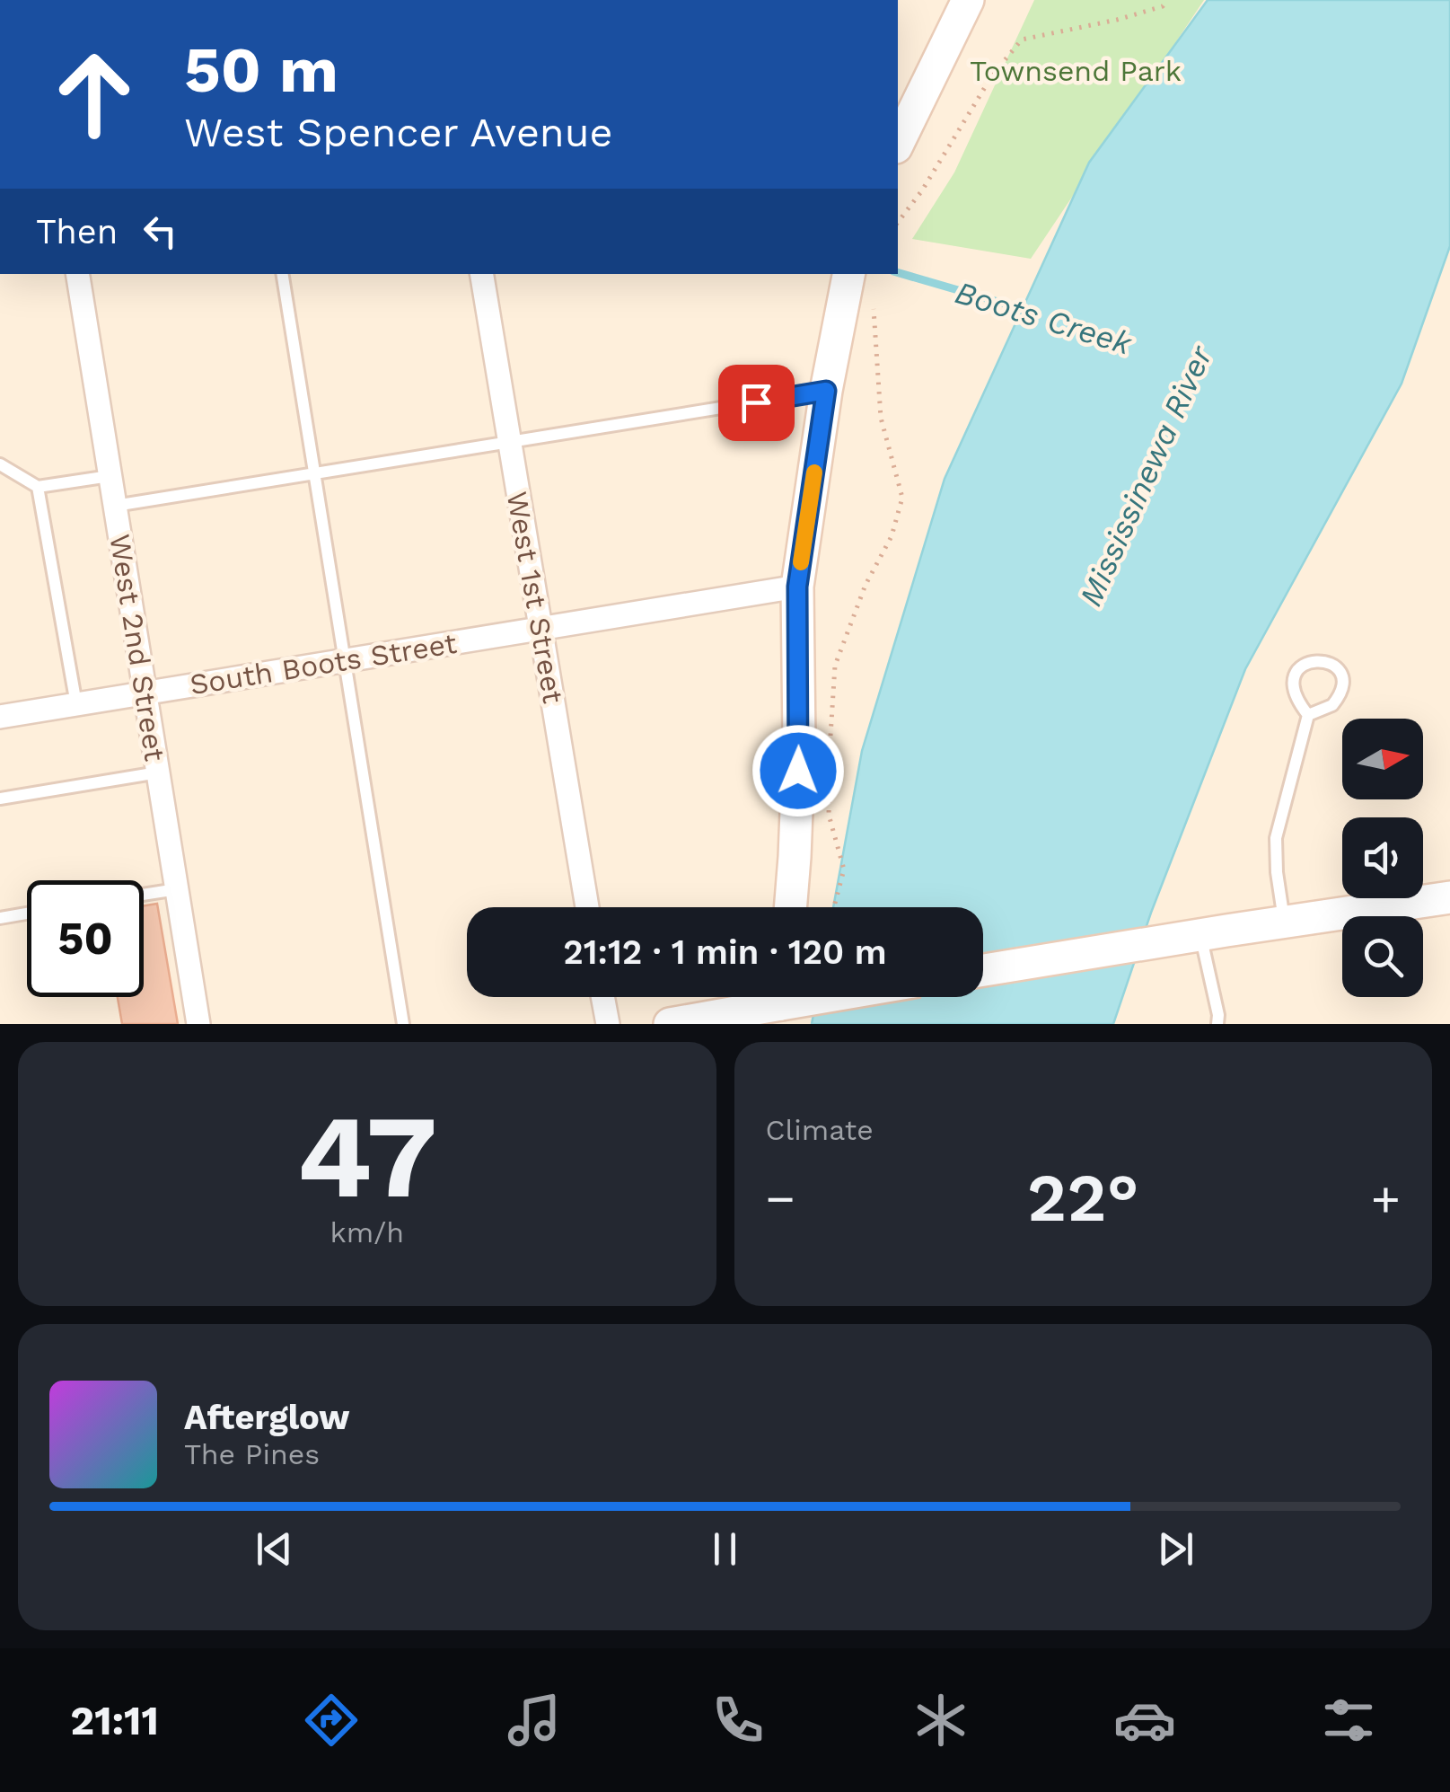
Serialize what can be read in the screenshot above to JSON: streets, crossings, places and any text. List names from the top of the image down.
{
  "streets": {
    "street": ["West 1st Street", "West 2nd Street", "South Boots Street"]
  },
  "crossings": [
    ["West 1st Street", "South Boots Street"],
    ["West 2nd Street", "South Boots Street"]
  ],
  "water": ["Boots Creek", "Mississinewa River"],
  "parks": ["Townsend Park"],
  "north": "right",
  "page": {
    "turn": ["50 m", "West Spencer Avenue"],
    "then": "Then",
    "limit": "50",
    "trip": "21:12 · 1 min · 120 m",
    "tile": [
      ["47", "km/h"],
      "Climate"
    ],
    "heat": ["−", "22°", "+"],
    "song": ["Afterglow", "The Pines"],
    "tabs": "21:11"
  }
}
